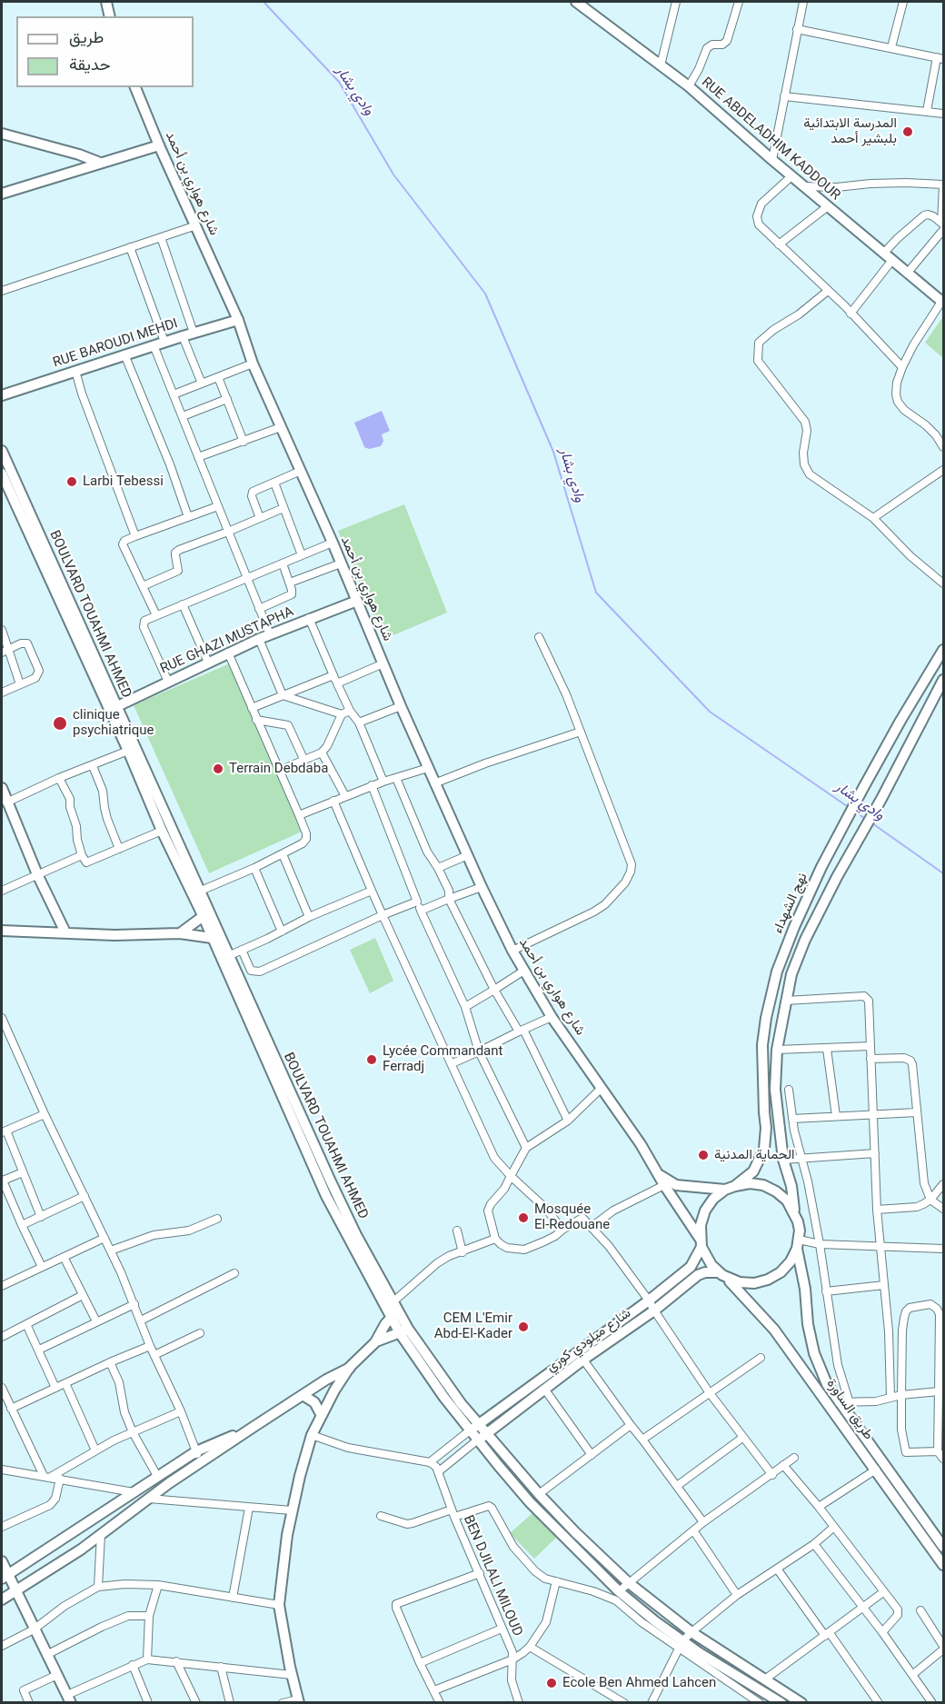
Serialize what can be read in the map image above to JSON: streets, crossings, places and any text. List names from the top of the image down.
{
  "streets": {
    "main road": [
      "RUE ABDELADHIM KADDOUR",
      "شارع هواري بن أحمد",
      "RUE BAROUDI MEHDI",
      "BOULVARD TOUAHMI AHMED",
      "RUE GHAZI MUSTAPHA",
      "نهج الشهداء",
      "شارع ميلودي كوري",
      "طريق الساورة"
    ],
    "street": ["BEN DJILALI MILOUD"]
  },
  "crossings": [
    ["شارع هواري بن أحمد", "RUE BAROUDI MEHDI"],
    ["شارع هواري بن أحمد", "RUE GHAZI MUSTAPHA"],
    ["BOULVARD TOUAHMI AHMED", "RUE GHAZI MUSTAPHA"],
    ["BOULVARD TOUAHMI AHMED", "شارع ميلودي كوري"],
    ["نهج الشهداء", "شارع ميلودي كوري"],
    ["نهج الشهداء", "طريق الساورة"],
    ["شارع ميلودي كوري", "طريق الساورة"]
  ],
  "water": ["وادي بشار"],
  "places": [
    "المدرسة الابتدائية بلبشير أحمد",
    "Larbi Tebessi",
    "clinique psychiatrique",
    "Terrain Debdaba",
    "Lycée Commandant Ferradj",
    "الحماية المدنية",
    "Mosquée El-Redouane",
    "CEM L'Emir Abd-El-Kader",
    "Ecole Ben Ahmed Lahcen"
  ],
  "legend": ["طريق", "حديقة"]
}
